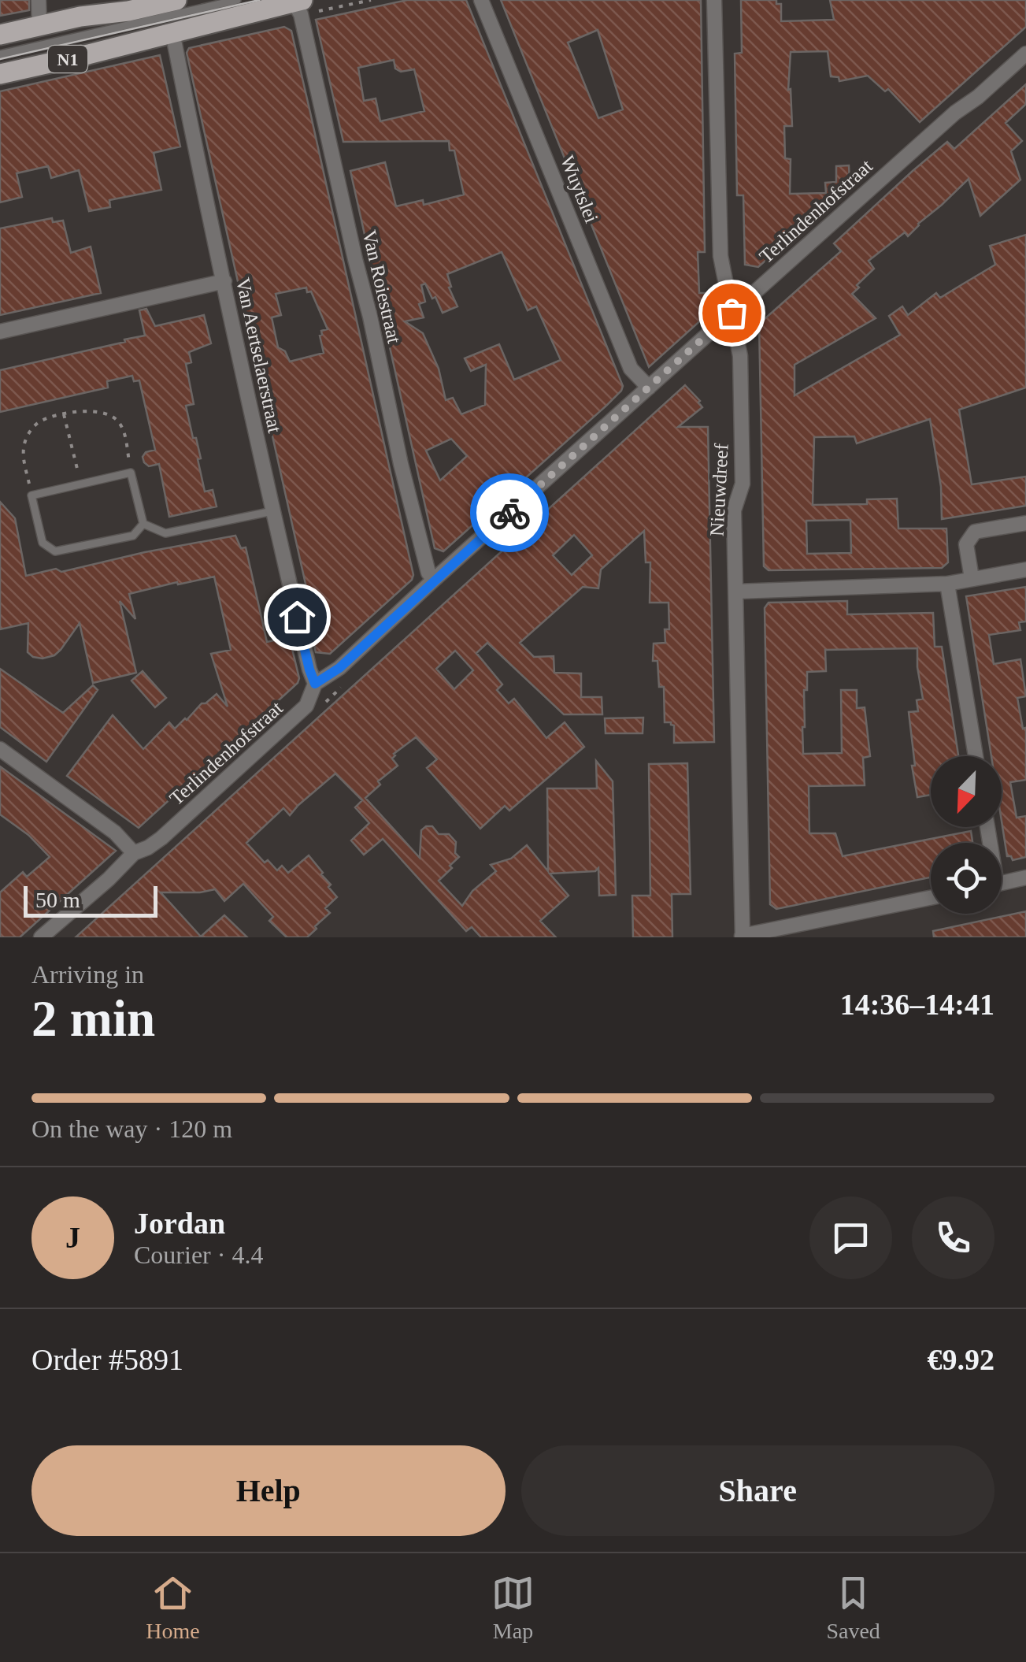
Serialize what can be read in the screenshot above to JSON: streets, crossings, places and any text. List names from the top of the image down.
{
  "streets": {
    "main road": ["N1"],
    "street": [
      "Wuytslei",
      "Terlindenhofstraat",
      "Van Roiestraat",
      "Van Aertselaerstraat",
      "Nieuwdreef"
    ]
  },
  "crossings": [
    ["N1", "Van Roiestraat"],
    ["N1", "Van Aertselaerstraat"],
    ["Wuytslei", "Terlindenhofstraat"],
    ["Terlindenhofstraat", "Van Roiestraat"],
    ["Terlindenhofstraat", "Van Aertselaerstraat"],
    ["Terlindenhofstraat", "Nieuwdreef"]
  ],
  "scale_bar": "50 m",
  "north": "bottom left",
  "page": {
    "scale": "50 m",
    "heading": ["2 min", "Arriving in", "14:36–14:41"],
    "panel": [
      "Jordan",
      "Courier · 4.4",
      "Order #5891",
      "€9.92"
    ],
    "bar": "On the way · 120 m",
    "round": "J",
    "buttons": ["Help", "Share"],
    "tabs": ["Home", "Map", "Saved"]
  }
}
